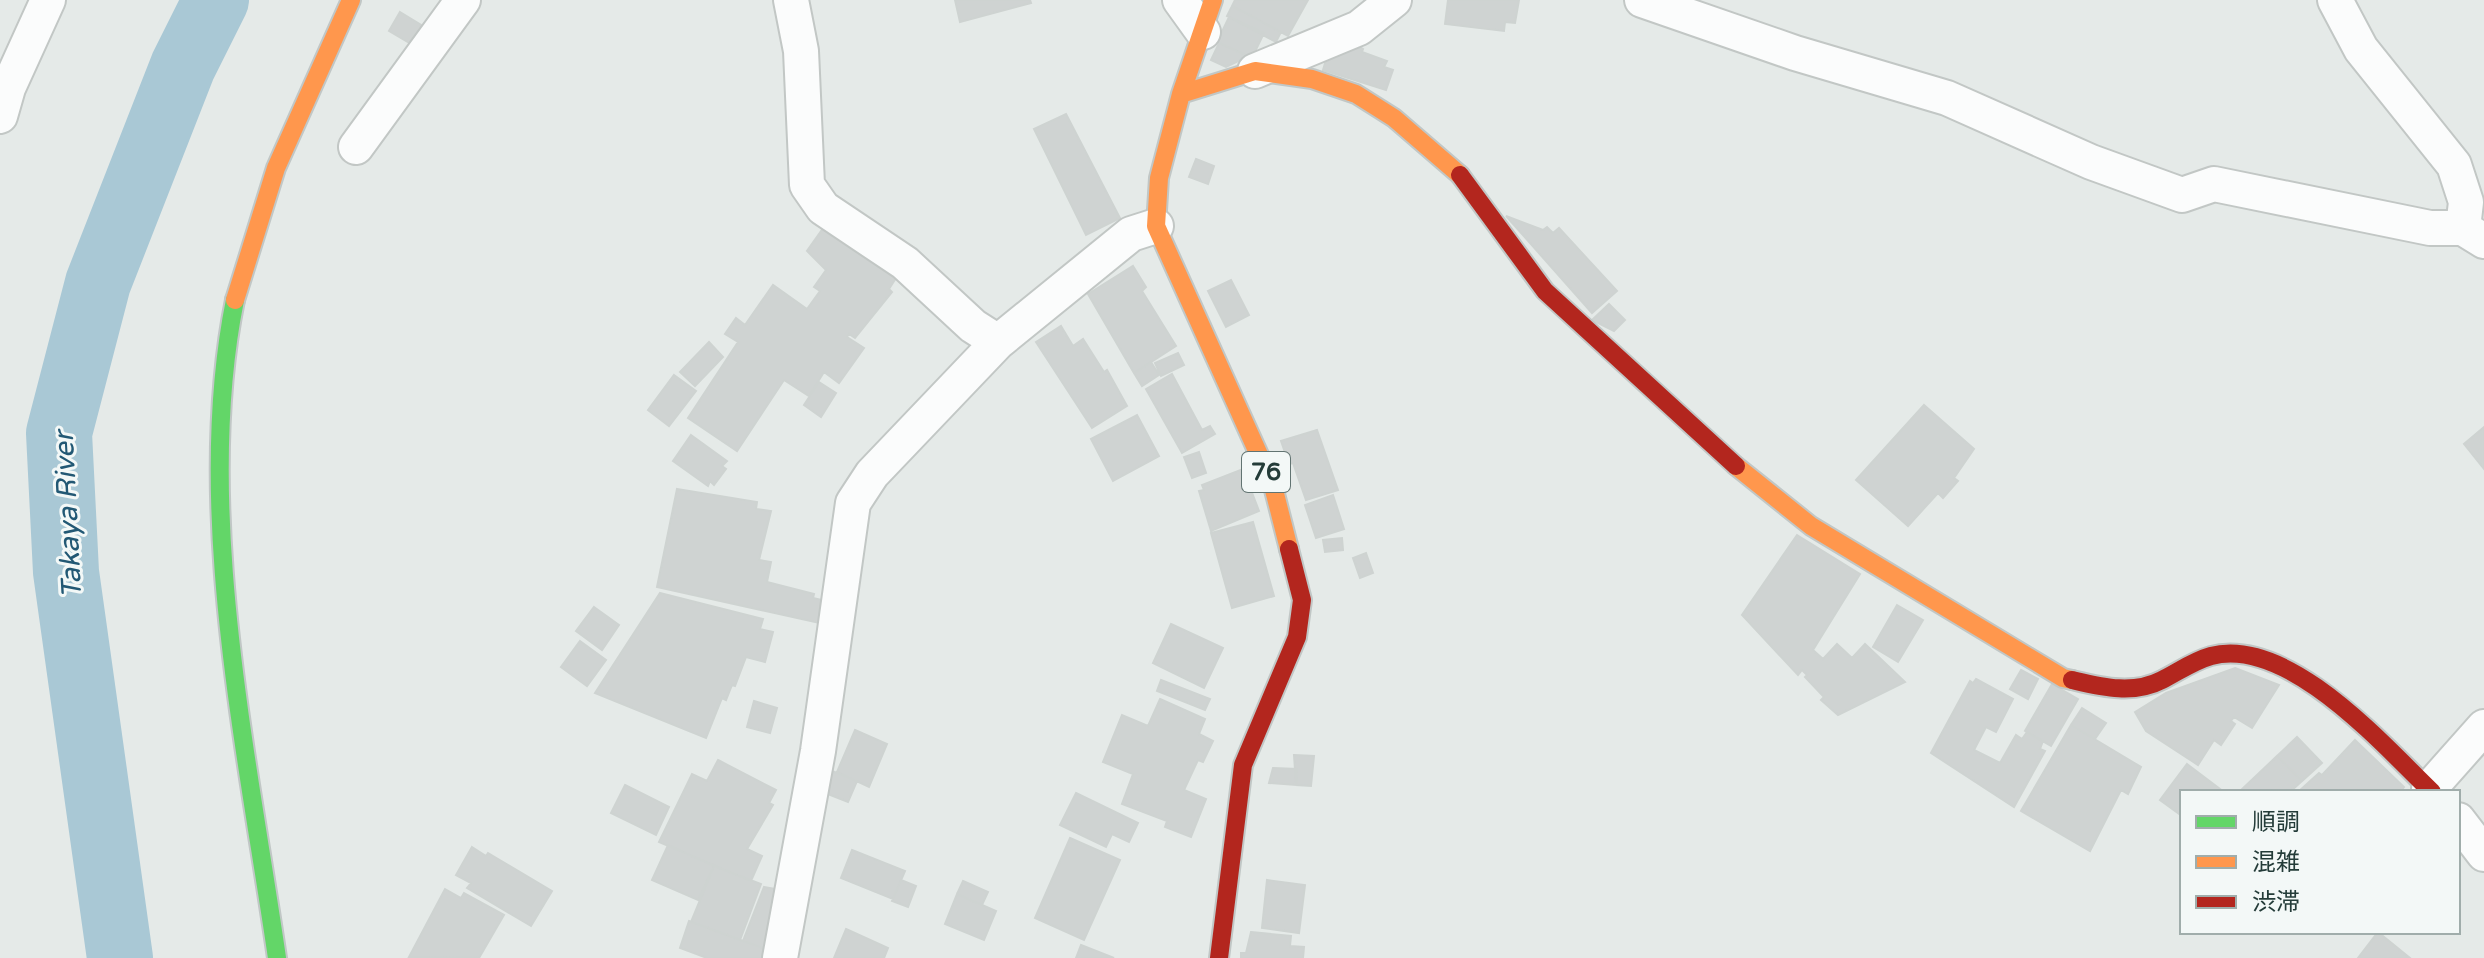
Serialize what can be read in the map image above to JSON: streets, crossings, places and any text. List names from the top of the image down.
{
  "streets": {
    "street": ["76"]
  },
  "water": ["Takaya River"],
  "legend": ["順調", "混雑", "渋滞"]
}
